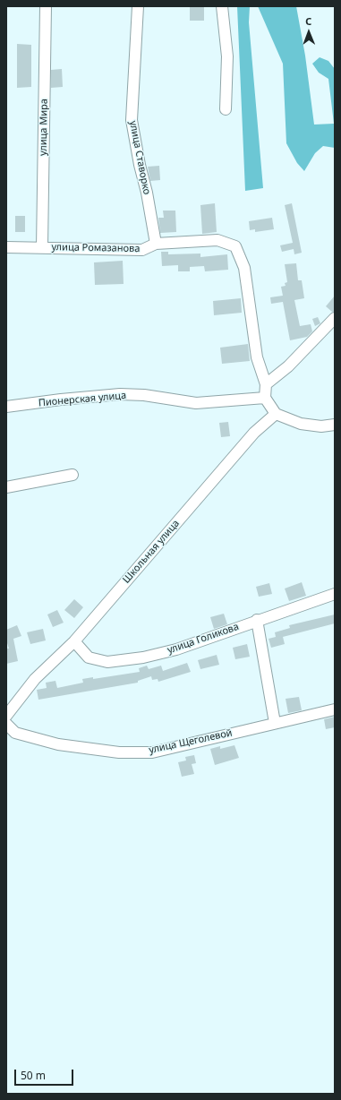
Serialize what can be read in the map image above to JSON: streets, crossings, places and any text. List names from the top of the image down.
{
  "streets": {
    "street": [
      "улица Мира",
      "улица Ставорко",
      "улица Ромазанова",
      "Пионерская улица",
      "Школьная улица",
      "улица Голикова",
      "улица Щеголевой"
    ]
  },
  "crossings": [
    ["улица Мира", "улица Ромазанова"],
    ["улица Ставорко", "улица Ромазанова"],
    ["Школьная улица", "улица Голикова"]
  ],
  "scale_bar": "50 m",
  "north": "top"
}
